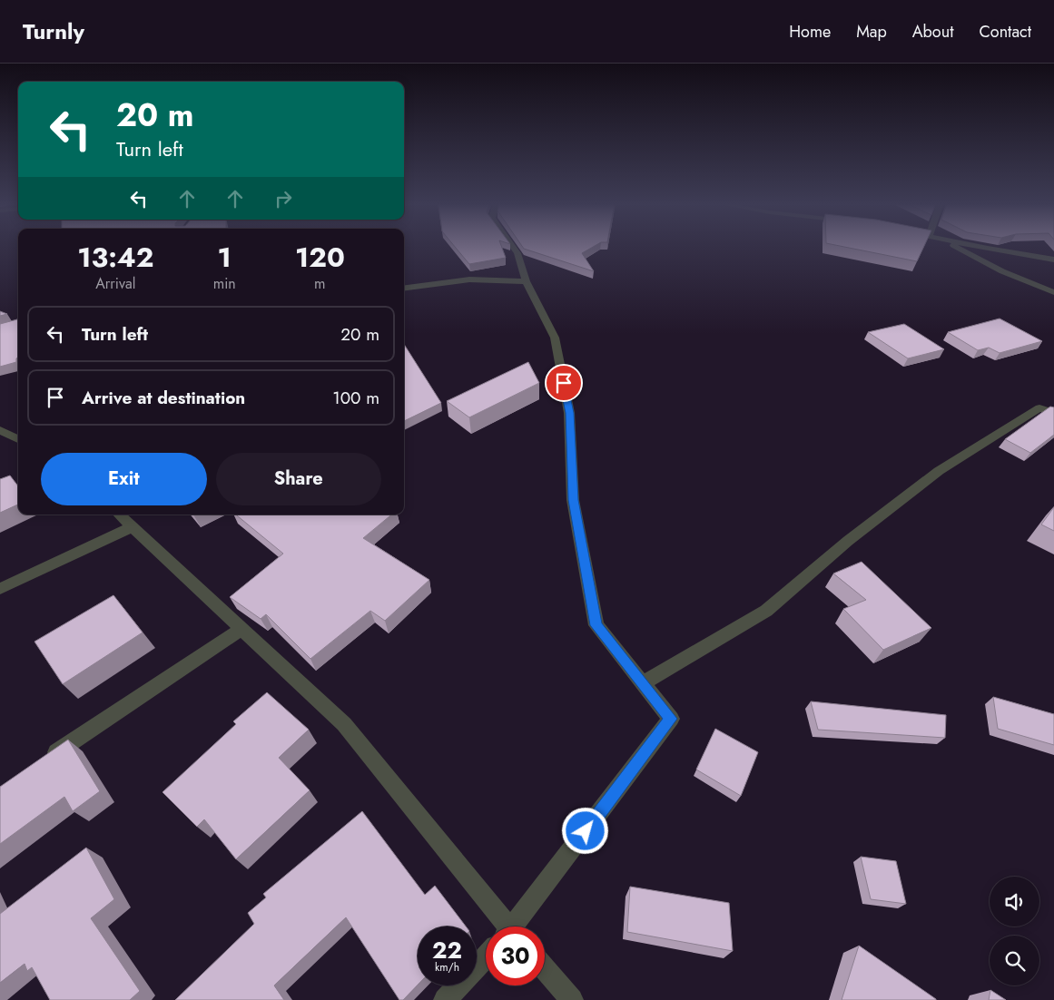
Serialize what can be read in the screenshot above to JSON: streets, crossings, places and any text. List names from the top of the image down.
{
  "page": {
    "header": "Turnly",
    "nav": [
      "Home",
      "Map",
      "About",
      "Contact"
    ],
    "turn": ["20 m", "Turn left"],
    "eta": [
      "13:42",
      "Arrival",
      "1",
      "min",
      "120",
      "m"
    ],
    "list": [
      {
        "name": "Turn left",
        "value": "20 m"
      },
      {
        "name": "Arrive at destination",
        "value": "100 m"
      }
    ],
    "buttons": ["Exit", "Share"],
    "speed": "22 km/h",
    "limit": "30"
  }
}
